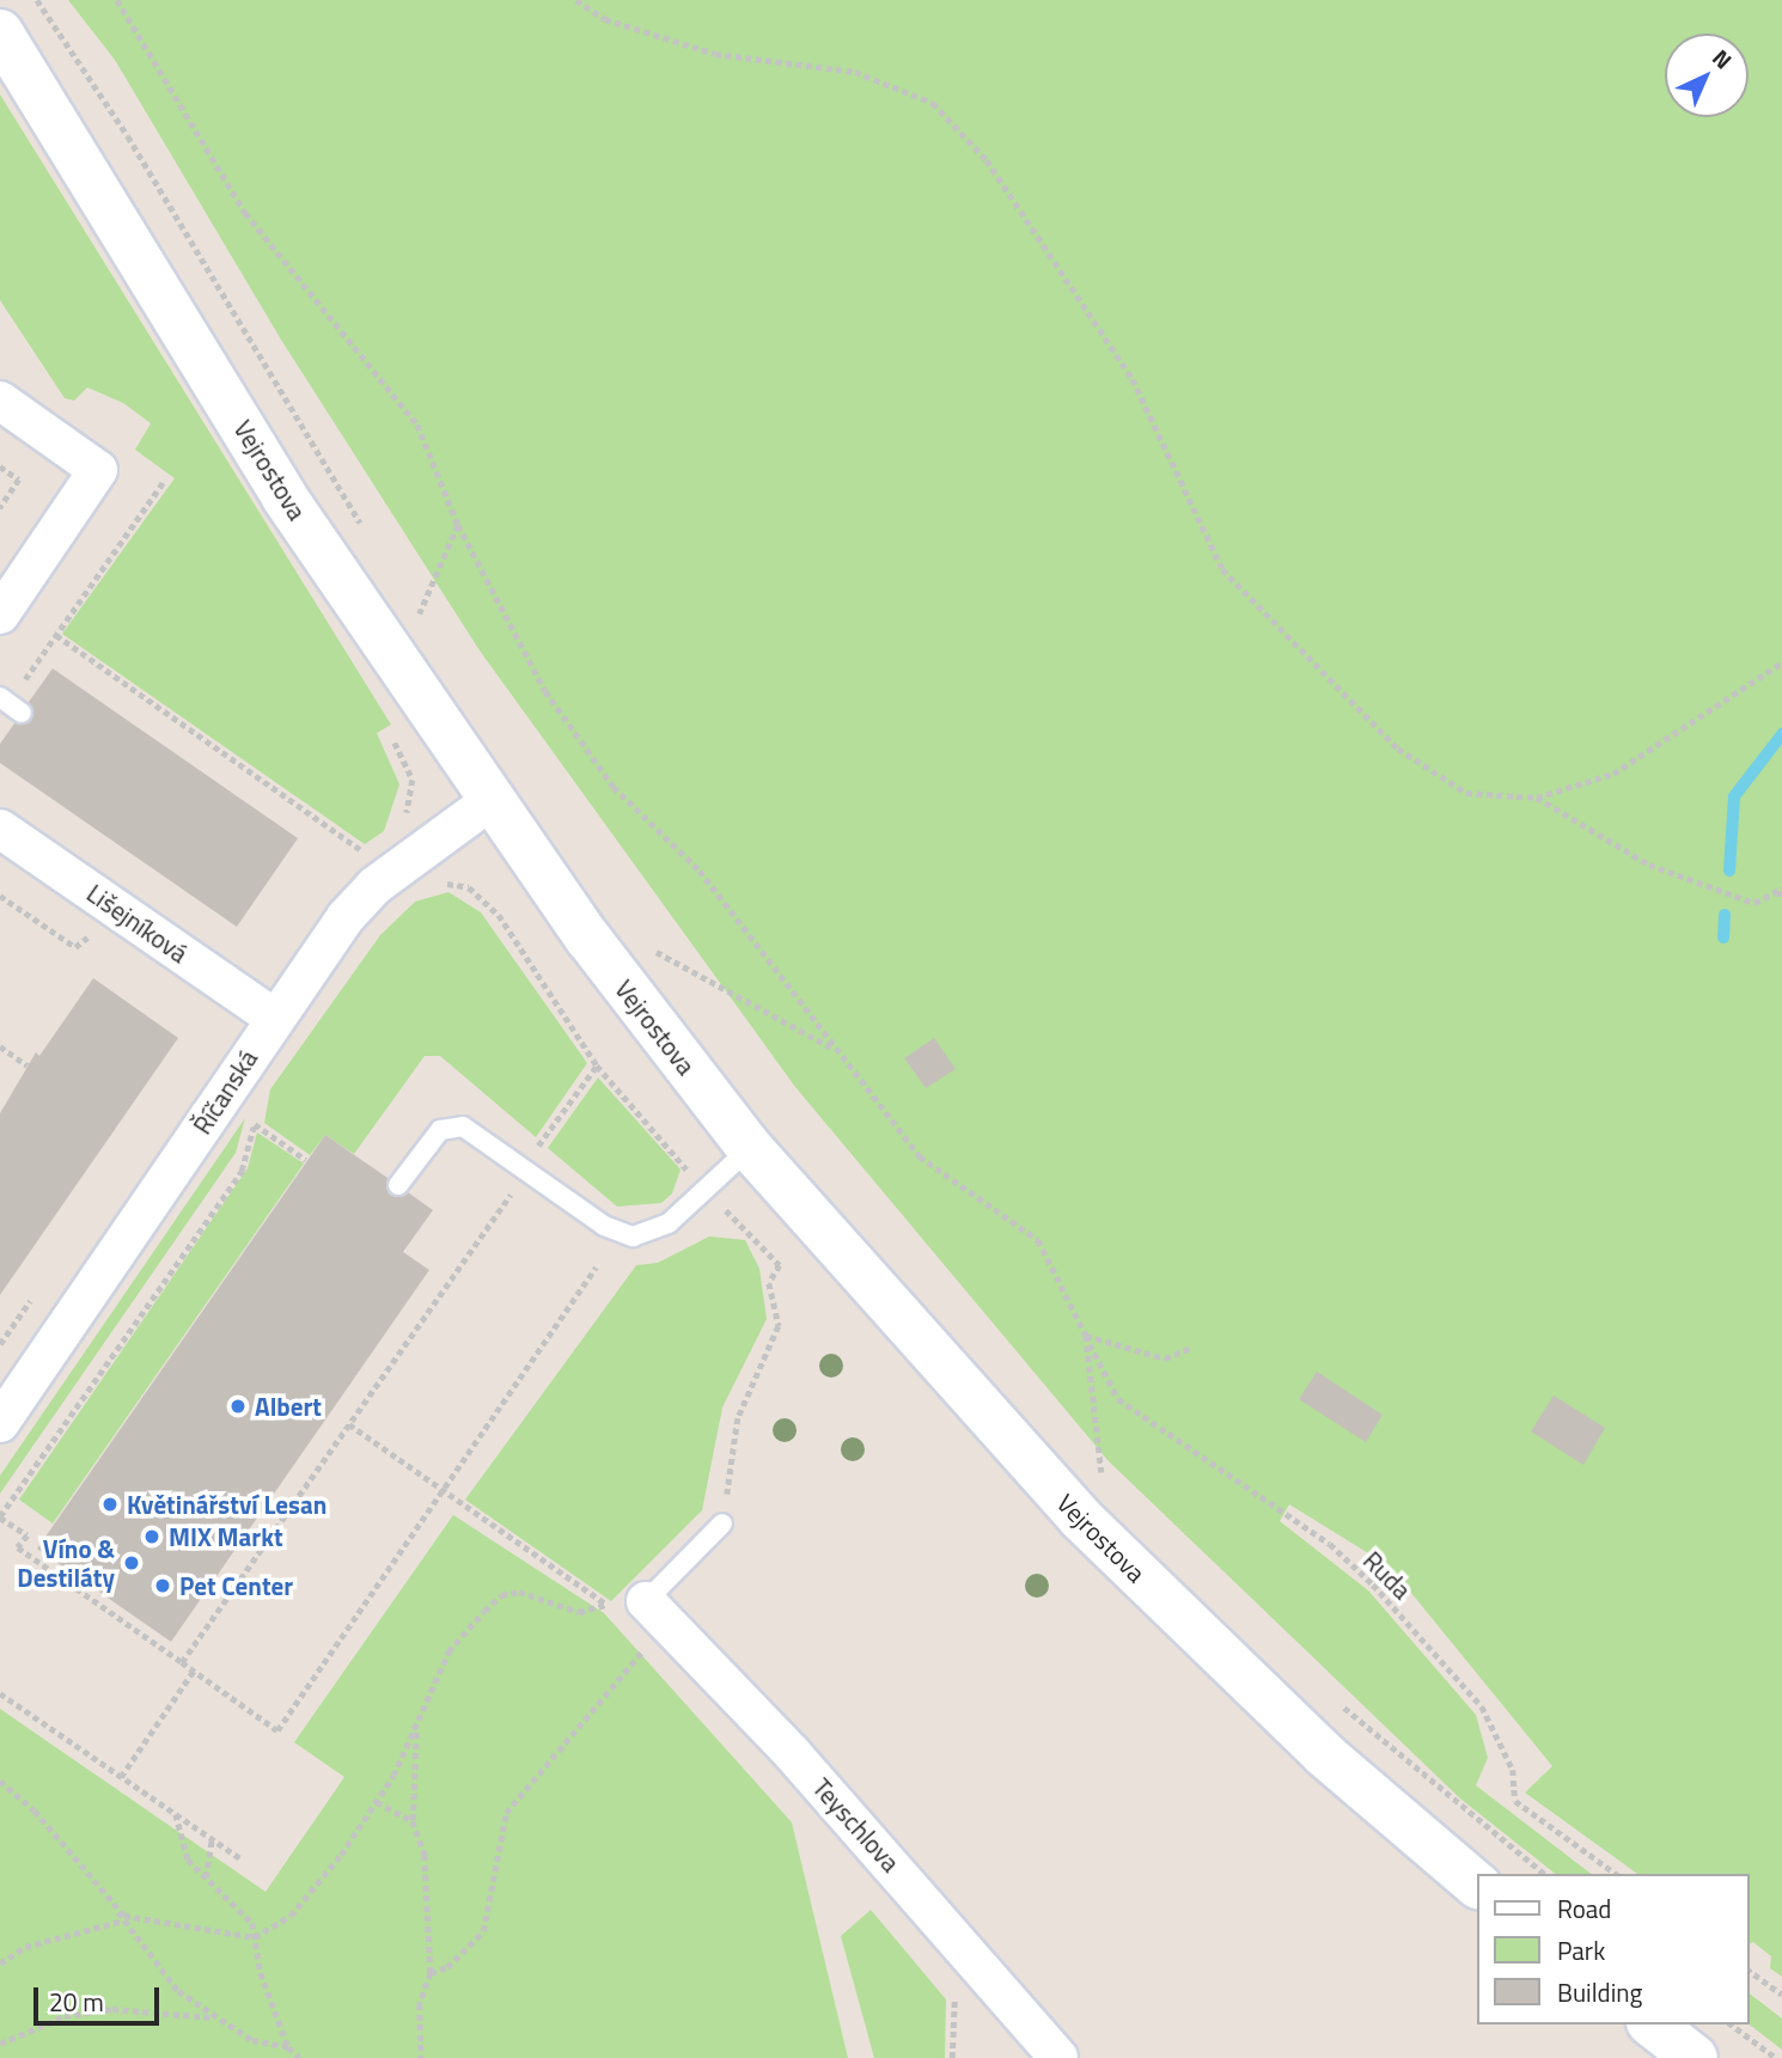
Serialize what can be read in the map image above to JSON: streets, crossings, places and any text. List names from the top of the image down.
{
  "streets": {
    "street": [
      "Vejrostova",
      "Lišejníková",
      "Říčanská",
      "Teyschlova"
    ],
    "path": ["Ruda"]
  },
  "crossings": [
    ["Vejrostova", "Říčanská"],
    ["Lišejníková", "Říčanská"]
  ],
  "places": [
    "Albert",
    "Květinářství Lesan",
    "MIX Markt",
    "Víno & Destiláty",
    "Pet Center"
  ],
  "legend": ["Road", "Park", "Building"],
  "scale_bar": "20 m",
  "north": "top right"
}
